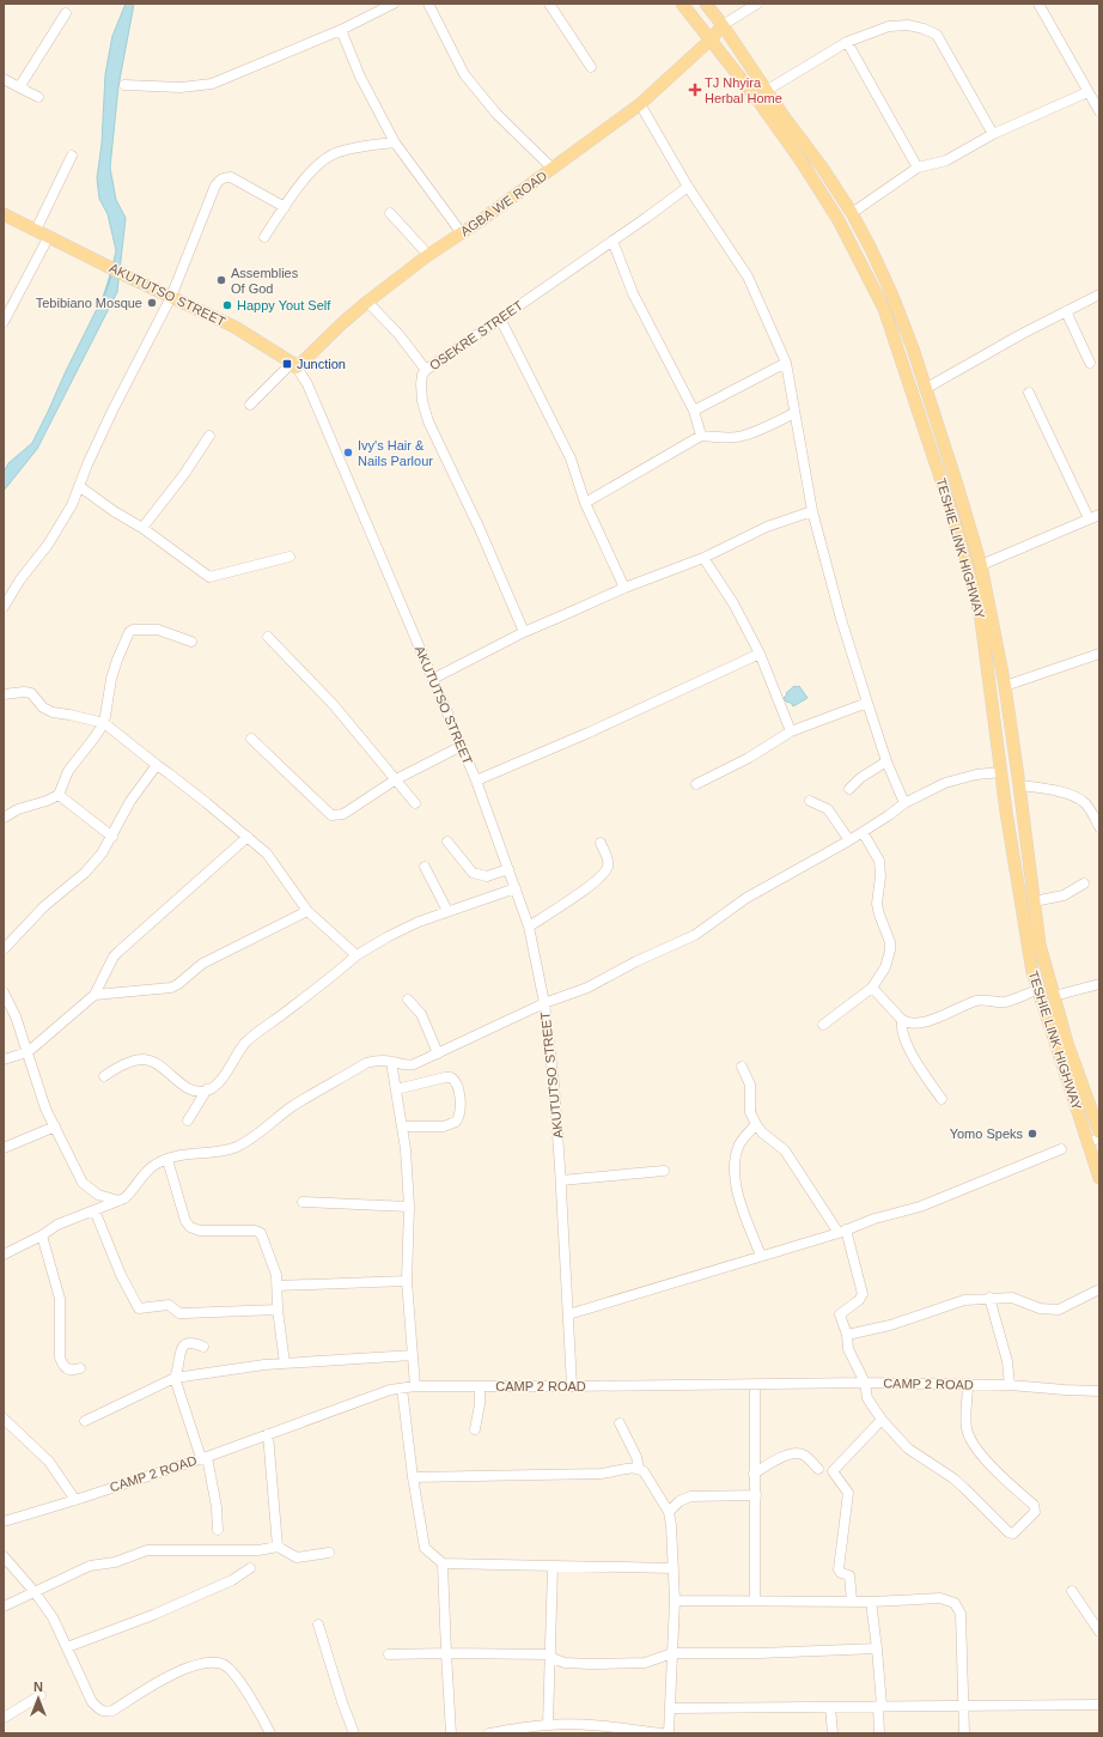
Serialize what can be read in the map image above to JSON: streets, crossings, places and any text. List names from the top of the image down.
{
  "streets": {
    "main road": ["AGBA WE ROAD", "AKUTUTSO STREET", "TESHIE LINK HIGHWAY"],
    "street": ["OSEKRE STREET", "CAMP 2 ROAD"]
  },
  "crossings": [
    ["AGBA WE ROAD", "AKUTUTSO STREET"],
    ["AGBA WE ROAD", "TESHIE LINK HIGHWAY"],
    ["AKUTUTSO STREET", "CAMP 2 ROAD"]
  ],
  "places": {
    "health": ["TJ Nhyira Herbal Home"],
    "other": [
      "Assemblies Of God",
      "Tebibiano Mosque",
      "Happy Yout Self",
      "Ivy's Hair & Nails Parlour",
      "Yomo Speks"
    ],
    "transit": ["Junction"]
  },
  "north": "top"
}
